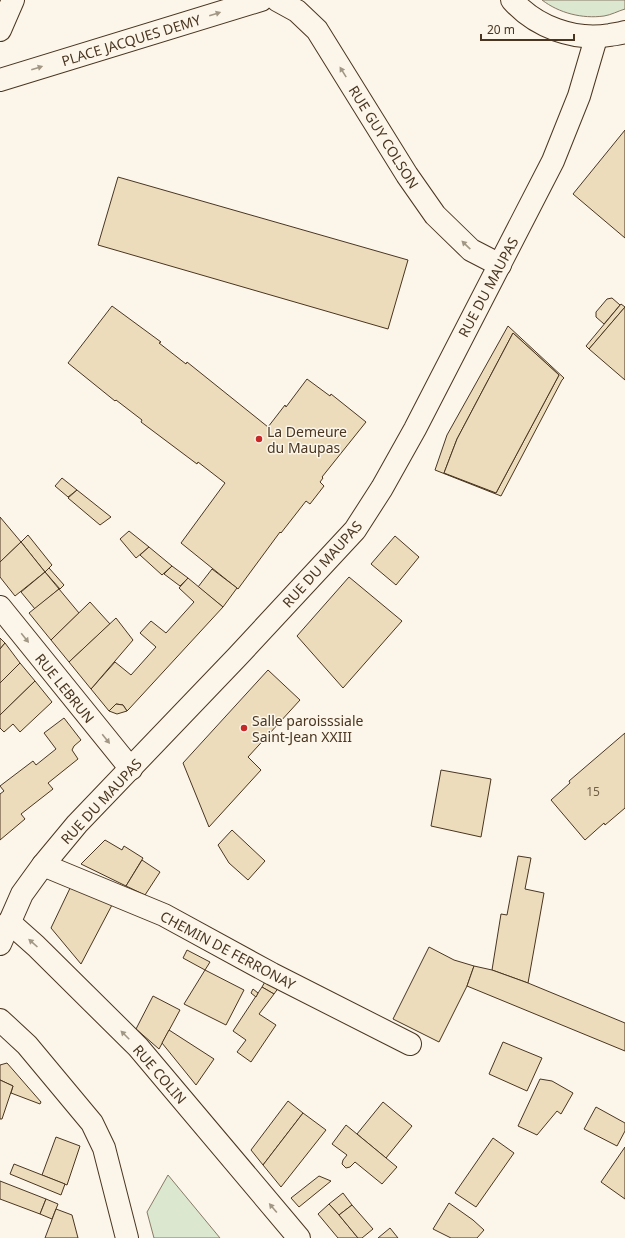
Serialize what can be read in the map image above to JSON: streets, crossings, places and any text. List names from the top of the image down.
{
  "streets": {
    "street": [
      "PLACE JACQUES DEMY",
      "RUE GUY COLSON",
      "RUE DU MAUPAS",
      "RUE LEBRUN",
      "CHEMIN DE FERRONAY",
      "RUE COLIN"
    ]
  },
  "crossings": [
    ["RUE GUY COLSON", "RUE DU MAUPAS"],
    ["RUE DU MAUPAS", "RUE LEBRUN"],
    ["RUE DU MAUPAS", "CHEMIN DE FERRONAY"],
    ["RUE DU MAUPAS", "RUE COLIN"]
  ],
  "one_way": ["PLACE JACQUES DEMY", "RUE GUY COLSON", "RUE LEBRUN"],
  "places": ["La Demeure du Maupas", "Salle paroisssiale Saint-Jean XXIII"],
  "house_numbers": ["15"],
  "scale_bar": "20 m"
}
